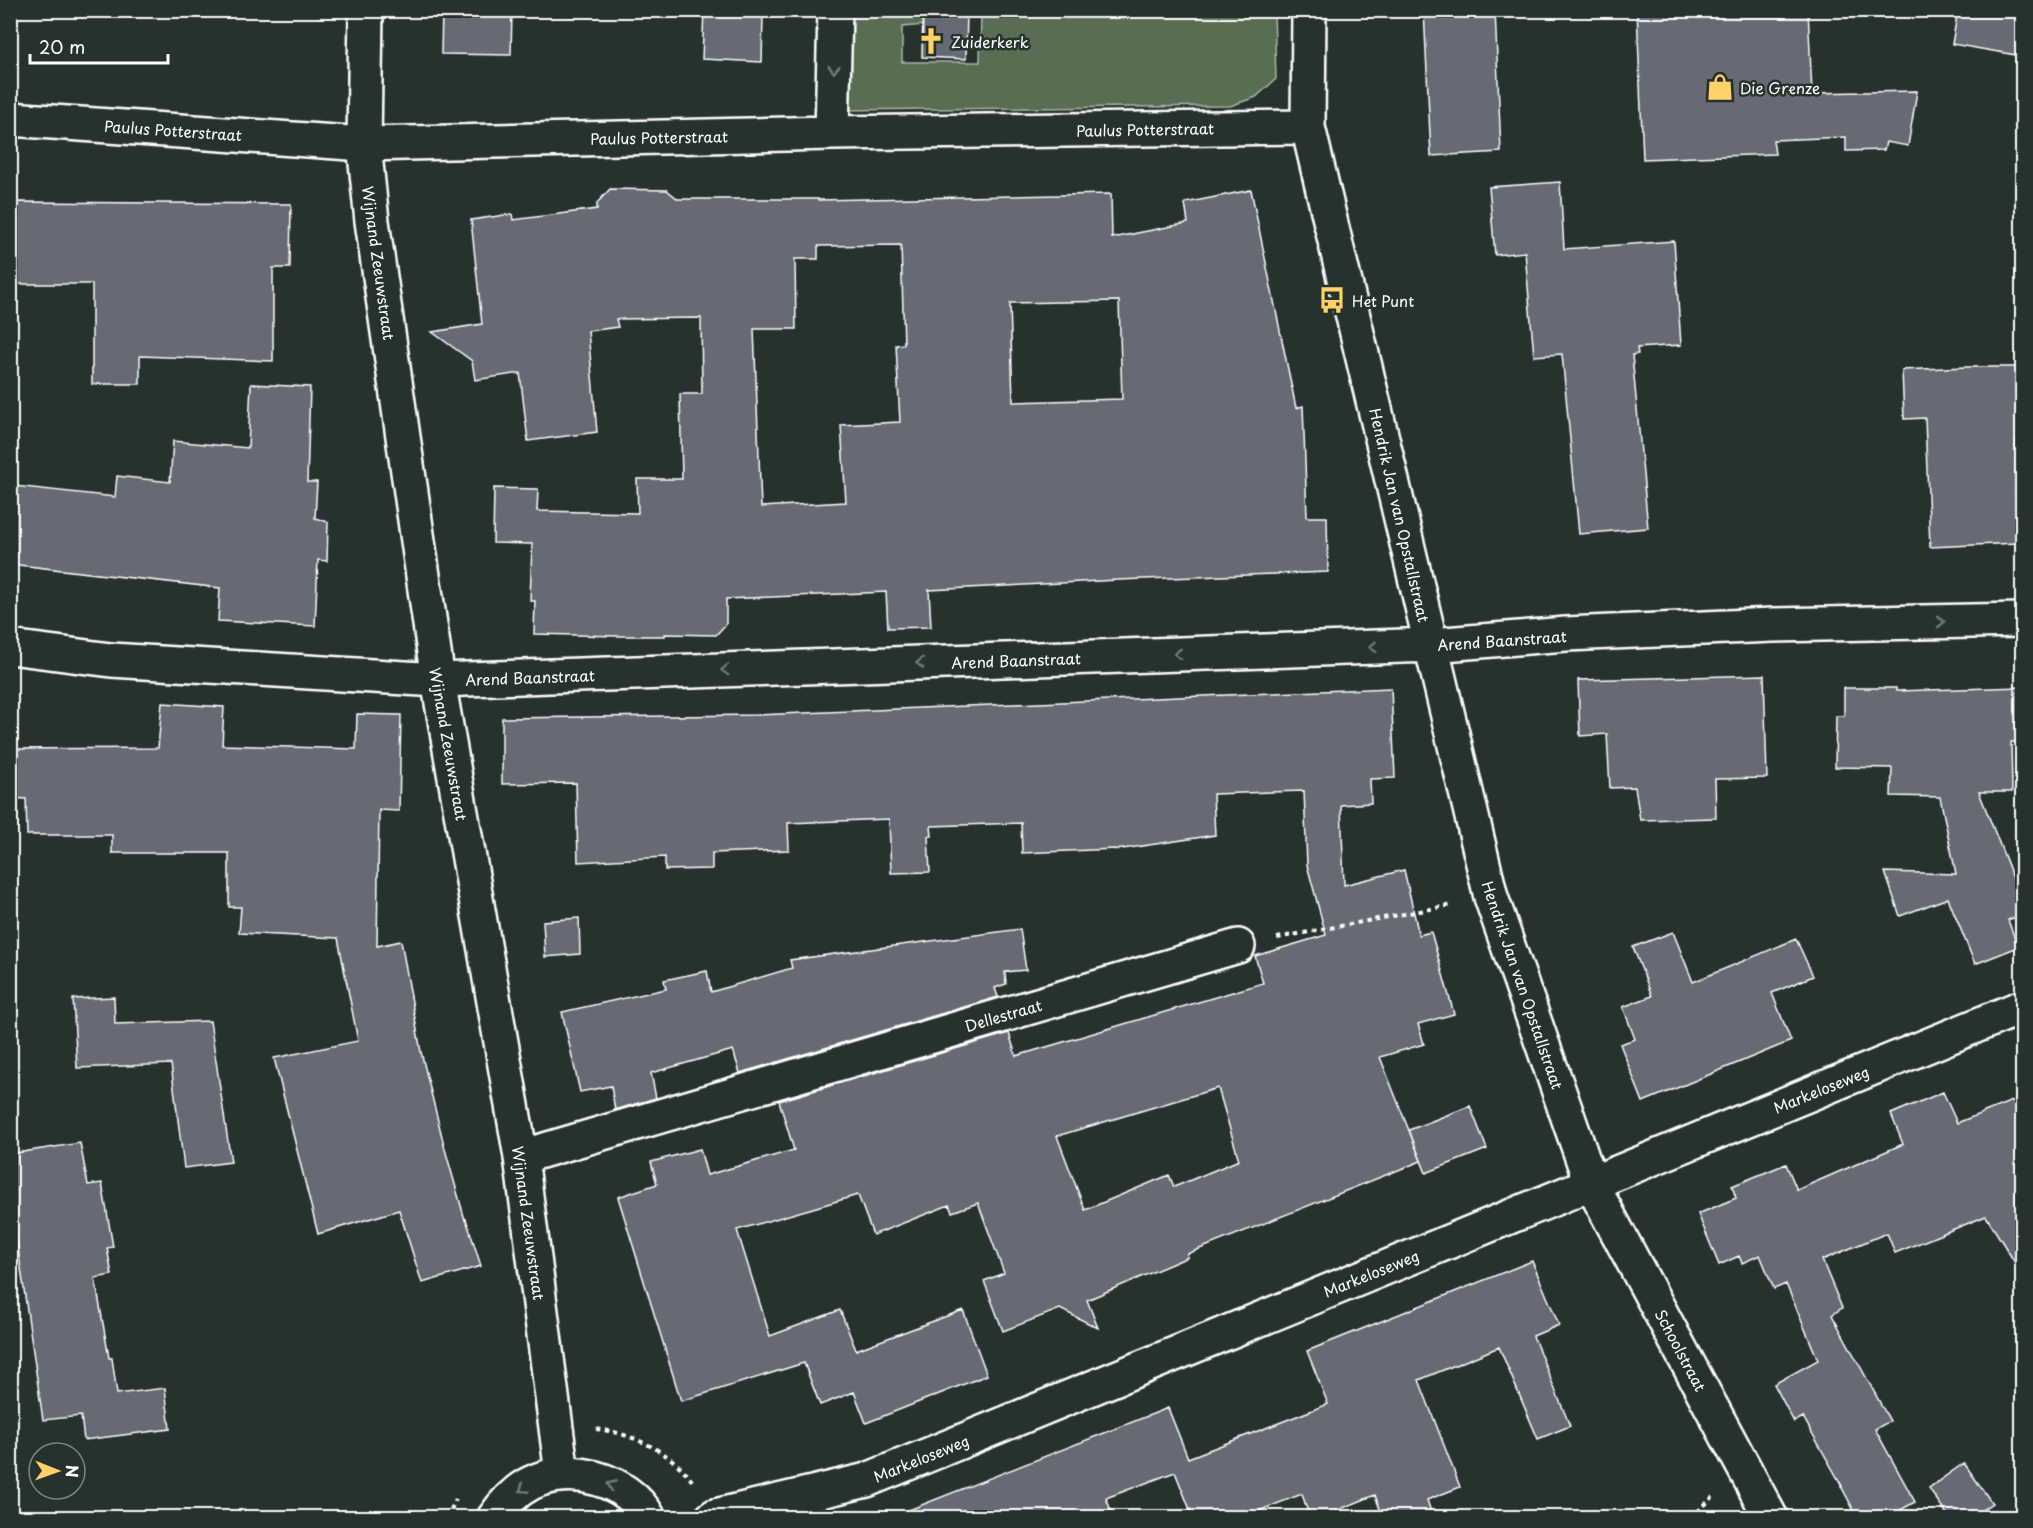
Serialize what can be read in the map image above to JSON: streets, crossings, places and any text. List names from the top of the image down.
{
  "streets": {
    "street": [
      "Paulus Potterstraat",
      "Wijnand Zeeuwstraat",
      "Hendrik Jan van Opstallstraat",
      "Arend Baanstraat",
      "Dellestraat",
      "Markeloseweg",
      "Schoolstraat"
    ]
  },
  "crossings": [
    ["Paulus Potterstraat", "Wijnand Zeeuwstraat"],
    ["Paulus Potterstraat", "Hendrik Jan van Opstallstraat"],
    ["Wijnand Zeeuwstraat", "Arend Baanstraat"],
    ["Wijnand Zeeuwstraat", "Dellestraat"],
    ["Hendrik Jan van Opstallstraat", "Arend Baanstraat"],
    ["Hendrik Jan van Opstallstraat", "Markeloseweg"],
    ["Hendrik Jan van Opstallstraat", "Schoolstraat"],
    ["Markeloseweg", "Schoolstraat"]
  ],
  "places": {
    "church": ["Zuiderkerk"],
    "shop": ["Die Grenze"],
    "bus stop": ["Het Punt"]
  },
  "scale_bar": "20 m",
  "north": "right"
}
